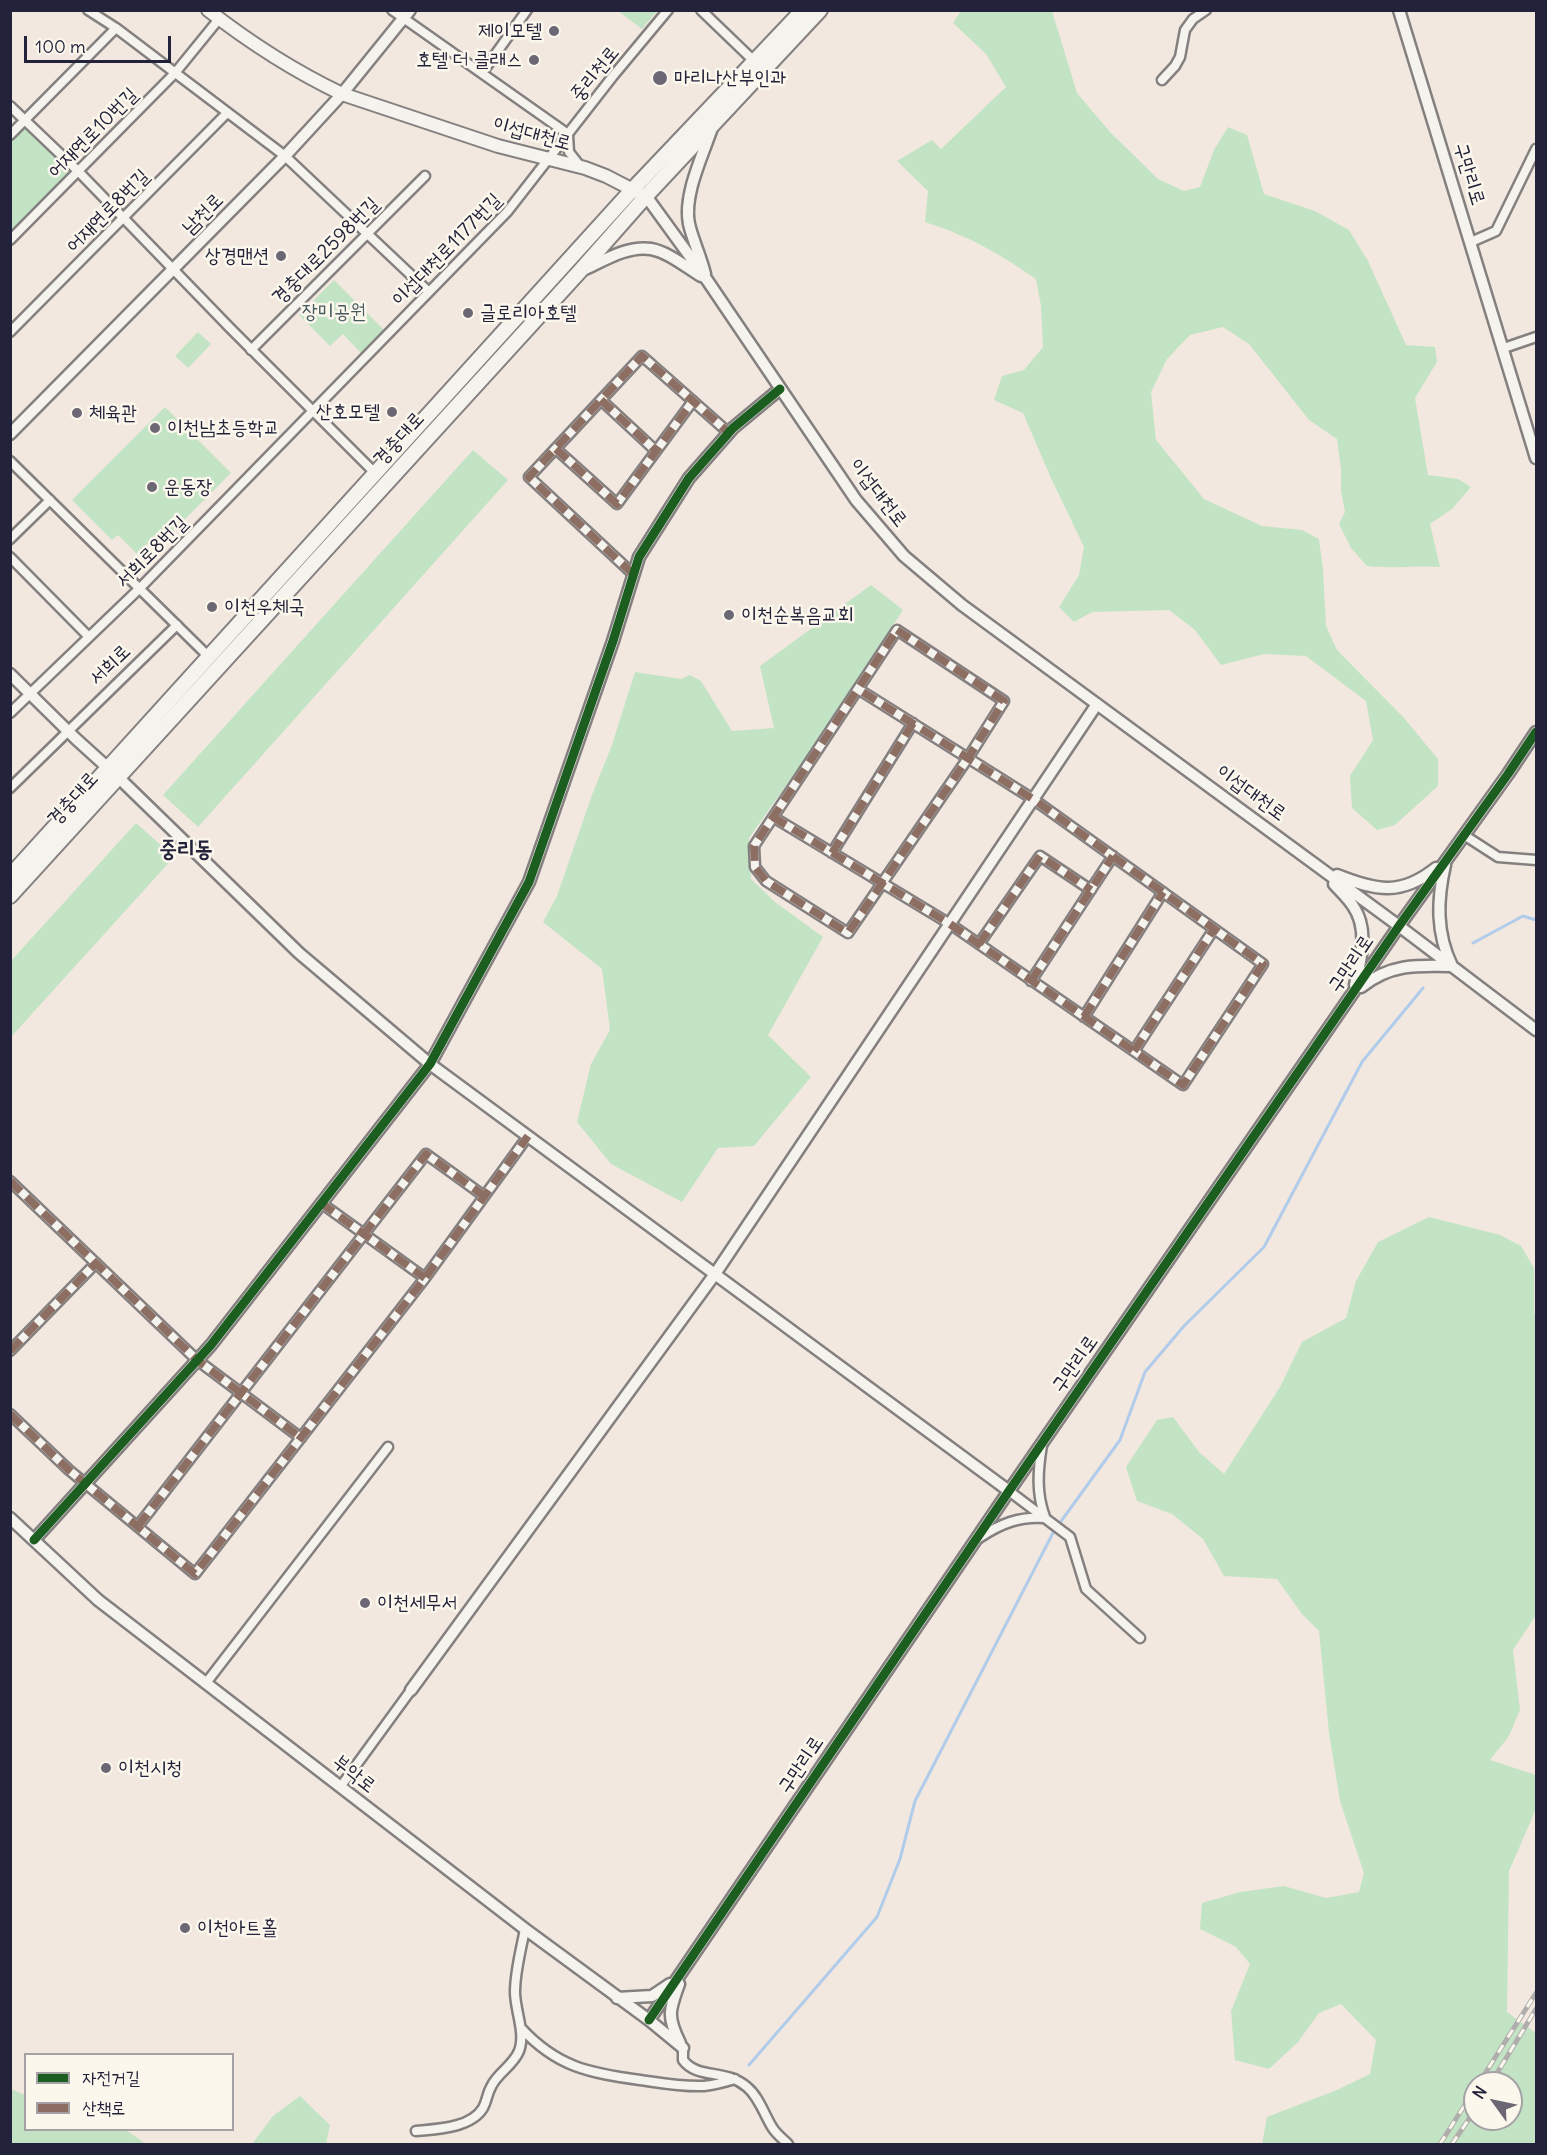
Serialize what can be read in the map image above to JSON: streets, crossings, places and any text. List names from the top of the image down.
{
  "streets": {
    "main road": ["이섭대천로", "경충대로"],
    "street": [
      "중리천로",
      "어재연로10번길",
      "구만리로",
      "어재연로8번길",
      "남천로",
      "이섭대천로1177번길",
      "경충대로2598번길",
      "서희로8번길",
      "서희로",
      "부악로"
    ]
  },
  "crossings": [
    ["중리천로", "이섭대천로"],
    ["중리천로", "이섭대천로1177번길"],
    ["어재연로10번길", "이섭대천로"],
    ["이섭대천로", "구만리로"],
    ["이섭대천로", "남천로"],
    ["이섭대천로", "이섭대천로1177번길"],
    ["이섭대천로", "경충대로"],
    ["구만리로", "부악로"],
    ["이섭대천로1177번길", "서희로8번길"]
  ],
  "districts": ["중리동"],
  "parks": ["장미공원"],
  "places": [
    "제이모텔",
    "호텔 더 클래스",
    "마리나산부인과",
    "상경맨션",
    "글로리아호텔",
    "산호모텔",
    "체육관",
    "이천남초등학교",
    "운동장",
    "이천우체국",
    "이천순복음교회",
    "이천세무서",
    "이천시청",
    "이천아트홀"
  ],
  "legend": ["자전거길", "산책로"],
  "scale_bar": "100 m",
  "north": "top left"
}
